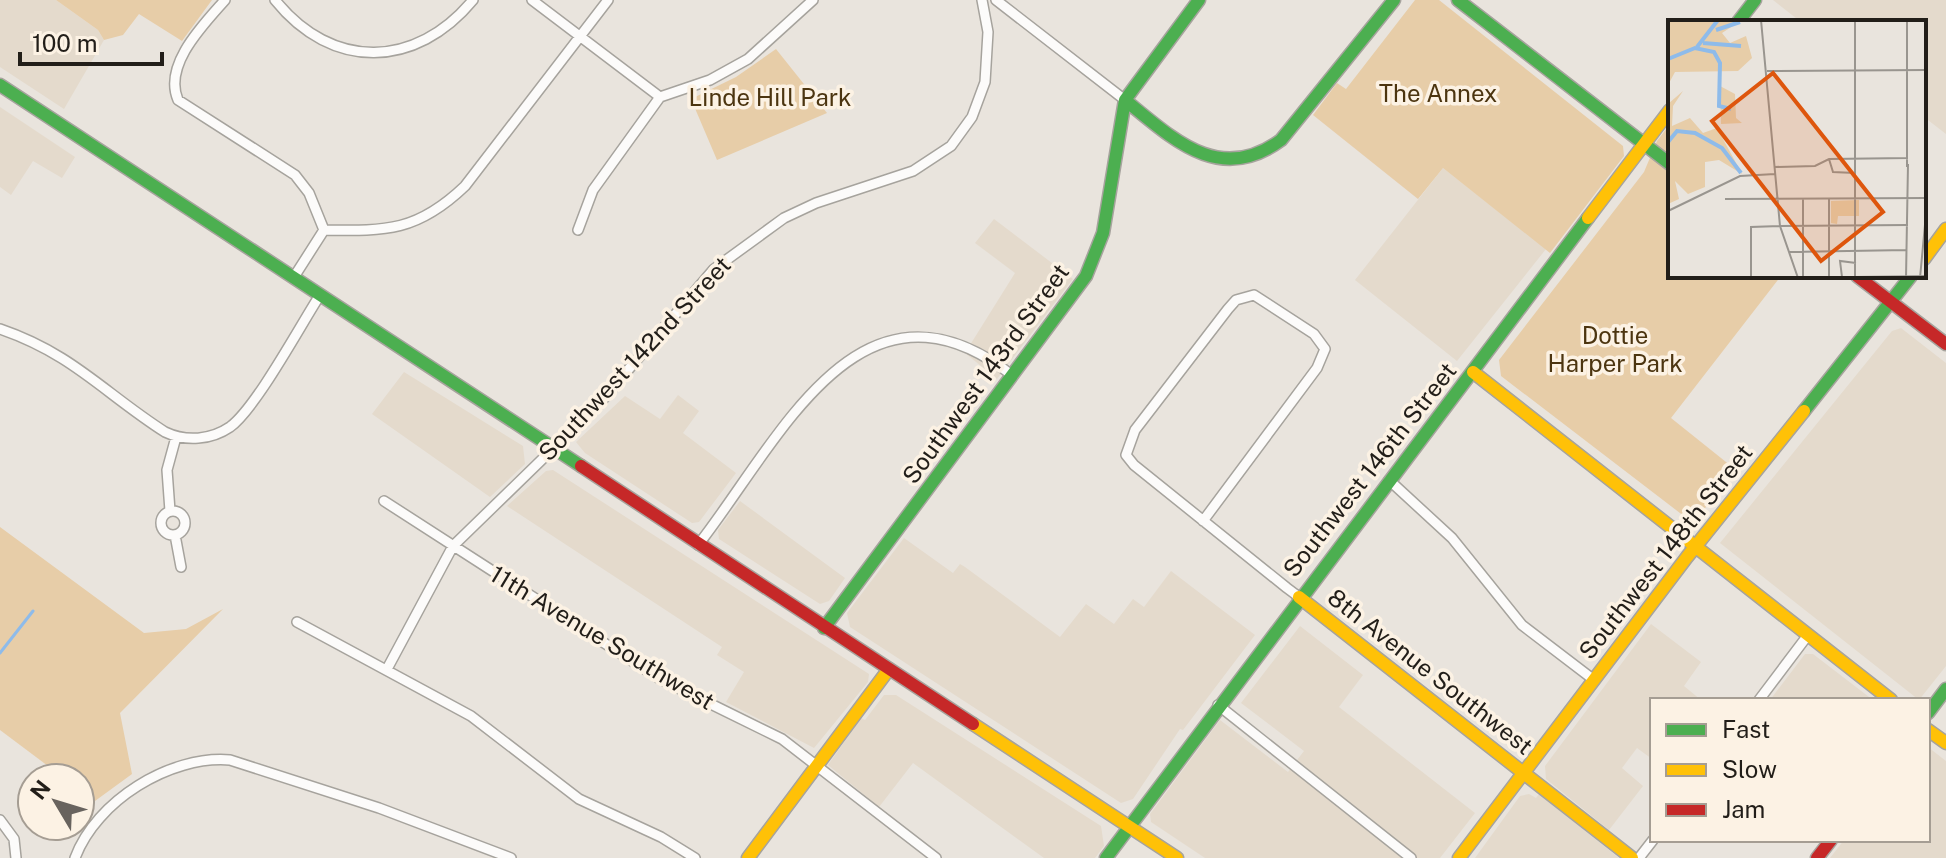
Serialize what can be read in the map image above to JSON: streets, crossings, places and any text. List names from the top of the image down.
{
  "streets": {
    "street": [
      "Southwest 142nd Street",
      "Southwest 143rd Street",
      "Southwest 146th Street",
      "Southwest 148th Street",
      "11th Avenue Southwest",
      "8th Avenue Southwest"
    ]
  },
  "crossings": [
    ["Southwest 142nd Street", "11th Avenue Southwest"],
    ["Southwest 146th Street", "8th Avenue Southwest"],
    ["Southwest 148th Street", "8th Avenue Southwest"]
  ],
  "parks": ["The Annex", "Linde Hill Park", "Dottie Harper Park"],
  "legend": ["Fast", "Slow", "Jam"],
  "scale_bar": "100 m",
  "north": "top left"
}
